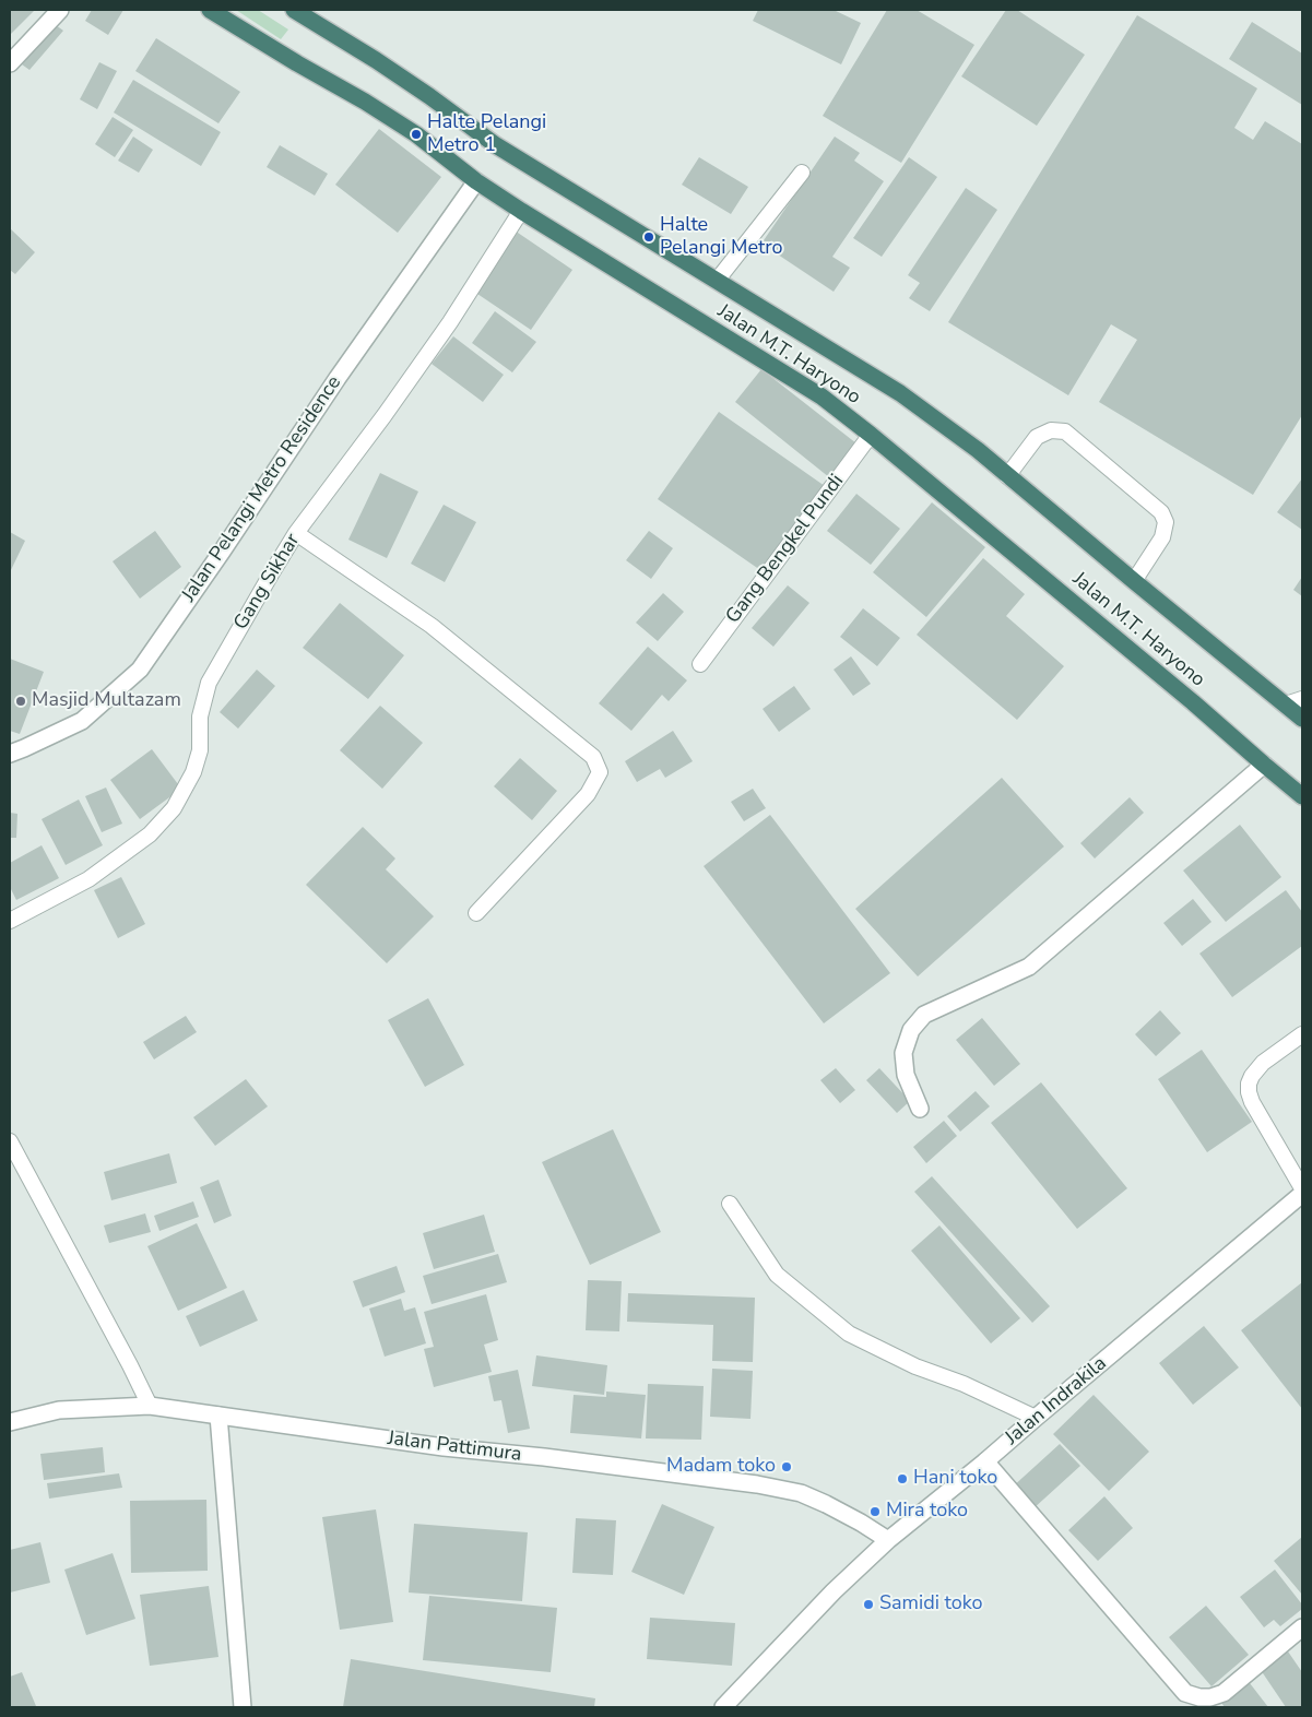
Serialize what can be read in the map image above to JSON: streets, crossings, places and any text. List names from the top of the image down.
{
  "streets": {
    "highway": ["Jalan M.T. Haryono"],
    "street": ["Jalan Pelangi Metro Residence", "Jalan Indrakila", "Jalan Pattimura"],
    "lane": ["Gang Bengkel Pundi", "Gang Sikhar"]
  },
  "crossings": [
    ["Jalan M.T. Haryono", "Jalan Pelangi Metro Residence"],
    ["Jalan M.T. Haryono", "Gang Bengkel Pundi"],
    ["Jalan M.T. Haryono", "Gang Sikhar"],
    ["Jalan Indrakila", "Jalan Pattimura"]
  ],
  "places": [
    "Halte Pelangi Metro 1",
    "Halte Pelangi Metro",
    "Masjid Multazam",
    "Madam toko",
    "Hani toko",
    "Mira toko",
    "Samidi toko"
  ]
}
